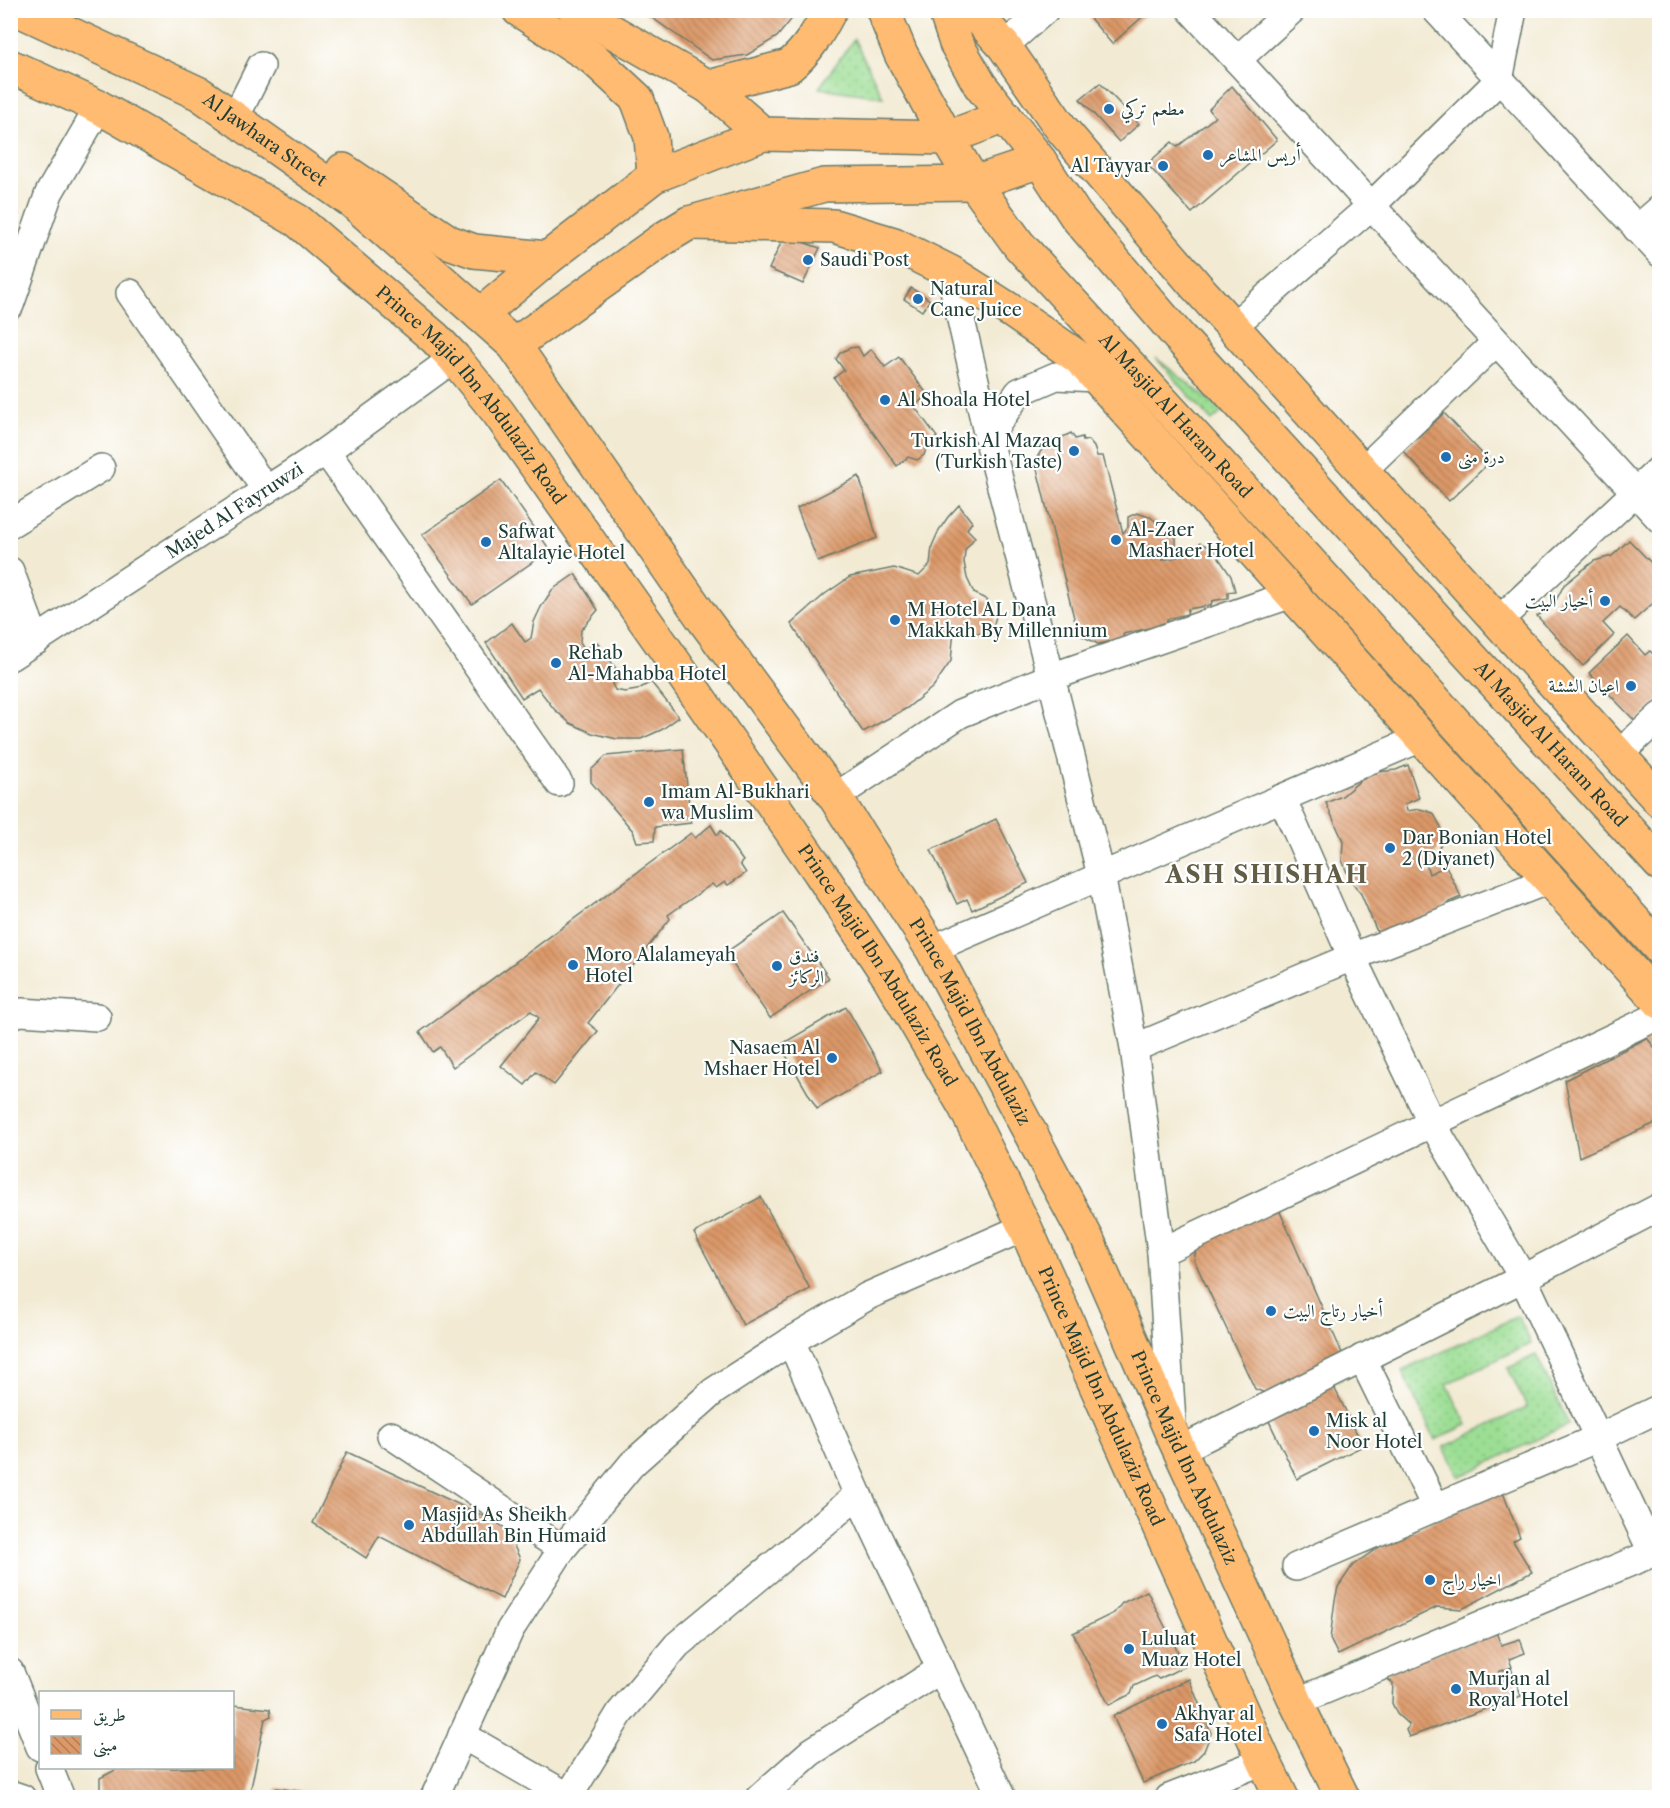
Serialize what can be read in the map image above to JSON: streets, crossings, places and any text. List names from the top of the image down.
{
  "streets": {
    "main road": [
      "Al Jawhara Street",
      "Prince Majid Ibn Abdulaziz Road",
      "Al Masjid Al Haram Road",
      "Prince Majid Ibn Abdulaziz"
    ],
    "street": ["Majed Al Fayruwzi"]
  },
  "crossings": [
    ["Al Jawhara Street", "Prince Majid Ibn Abdulaziz"],
    ["Prince Majid Ibn Abdulaziz Road", "Majed Al Fayruwzi"]
  ],
  "districts": ["ASH SHISHAH"],
  "places": [
    "مطعم تركي",
    "أريس المشاعر",
    "Al Tayyar",
    "Saudi Post",
    "Natural Cane Juice",
    "Al Shoala Hotel",
    "Turkish Al Mazaq (Turkish Taste)",
    "درة منى",
    "Al-Zaer Mashaer Hotel",
    "Safwat Altalayie Hotel",
    "أخيار البيت",
    "M Hotel AL Dana Makkah By Millennium",
    "Rehab Al-Mahabba Hotel",
    "اعيان الششة",
    "Imam Al-Bukhari wa Muslim",
    "Dar Bonian Hotel 2 (Diyanet)",
    "Moro Alalameyah Hotel",
    "فندق الركائز",
    "Nasaem Al Mshaer Hotel",
    "أخيار رتاج البيت",
    "Misk al Noor Hotel",
    "Masjid As Sheikh Abdullah Bin Humaid",
    "اخيار راج",
    "Luluat Muaz Hotel",
    "Murjan al Royal Hotel",
    "Akhyar al Safa Hotel"
  ],
  "legend": ["طريق", "مبنى"]
}
